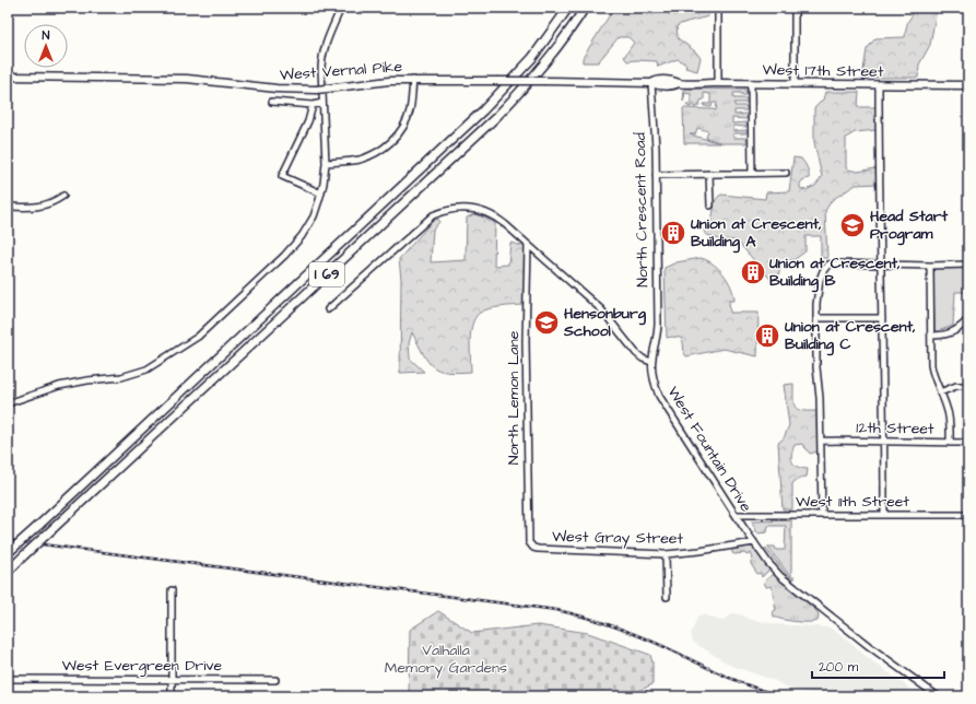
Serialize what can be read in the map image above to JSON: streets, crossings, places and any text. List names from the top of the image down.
{
  "streets": {
    "highway": ["I 69"],
    "main road": ["West Vernal Pike", "West 17th Street"],
    "street": [
      "North Crescent Road",
      "North Lemon Lane",
      "12th Street",
      "West Fountain Drive",
      "West 11th Street",
      "West Gray Street",
      "West Evergreen Drive"
    ]
  },
  "crossings": [
    ["West Vernal Pike", "West 17th Street"],
    ["West Vernal Pike", "North Crescent Road"],
    ["West 17th Street", "North Crescent Road"],
    ["North Crescent Road", "West Fountain Drive"],
    ["North Lemon Lane", "West Gray Street"],
    ["West Fountain Drive", "West 11th Street"],
    ["West Fountain Drive", "West Gray Street"]
  ],
  "parks": ["Valhalla Memory Gardens"],
  "places": {
    "school or university": ["Head Start Program", "Hensonburg School"],
    "building": ["Union at Crescent, Building A", "Union at Crescent, Building B", "Union at Crescent, Building C"]
  },
  "scale_bar": "200 m",
  "north": "top"
}
